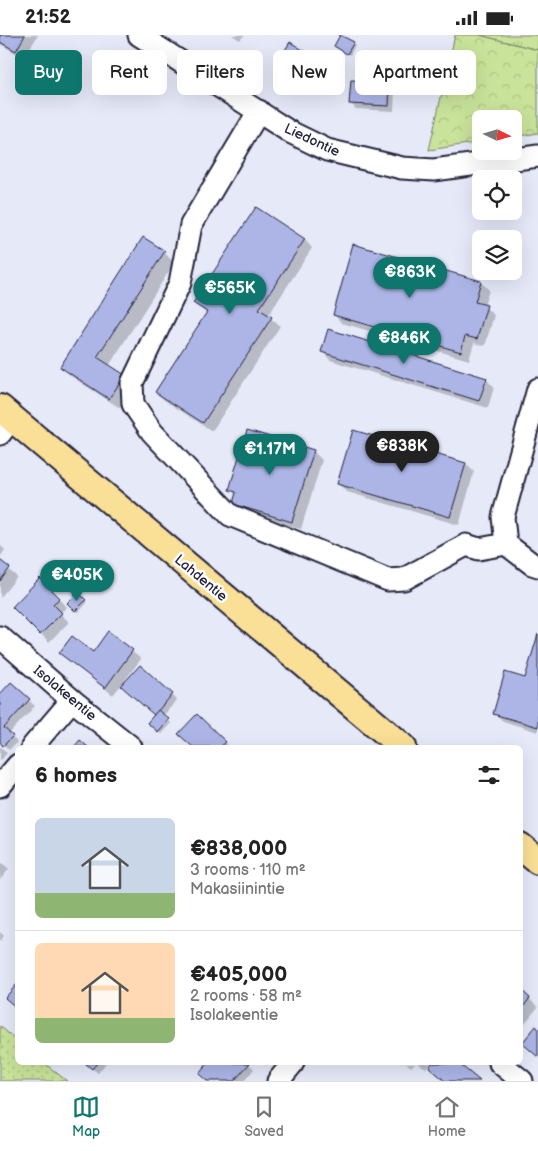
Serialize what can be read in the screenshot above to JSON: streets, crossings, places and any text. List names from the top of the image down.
{
  "streets": {
    "main road": ["Lahdentie"],
    "street": ["Liedontie", "Isolakeentie"]
  },
  "north": "right",
  "page": {
    "status": "21:52",
    "chip": [
      "Buy",
      "Rent",
      "Filters",
      "New",
      "Apartment"
    ],
    "price": [
      "€863K",
      "€565K",
      "€846K",
      "€838K",
      "€1.17M",
      "€405K"
    ],
    "heading": "6 homes",
    "list": [
      {
        "name": "€838,000",
        "note": "3 rooms · 110 m² · Makasiinintie"
      },
      {
        "name": "€405,000",
        "note": "2 rooms · 58 m² · Isolakeentie"
      }
    ],
    "tabs": ["Map", "Saved", "Home"]
  }
}
